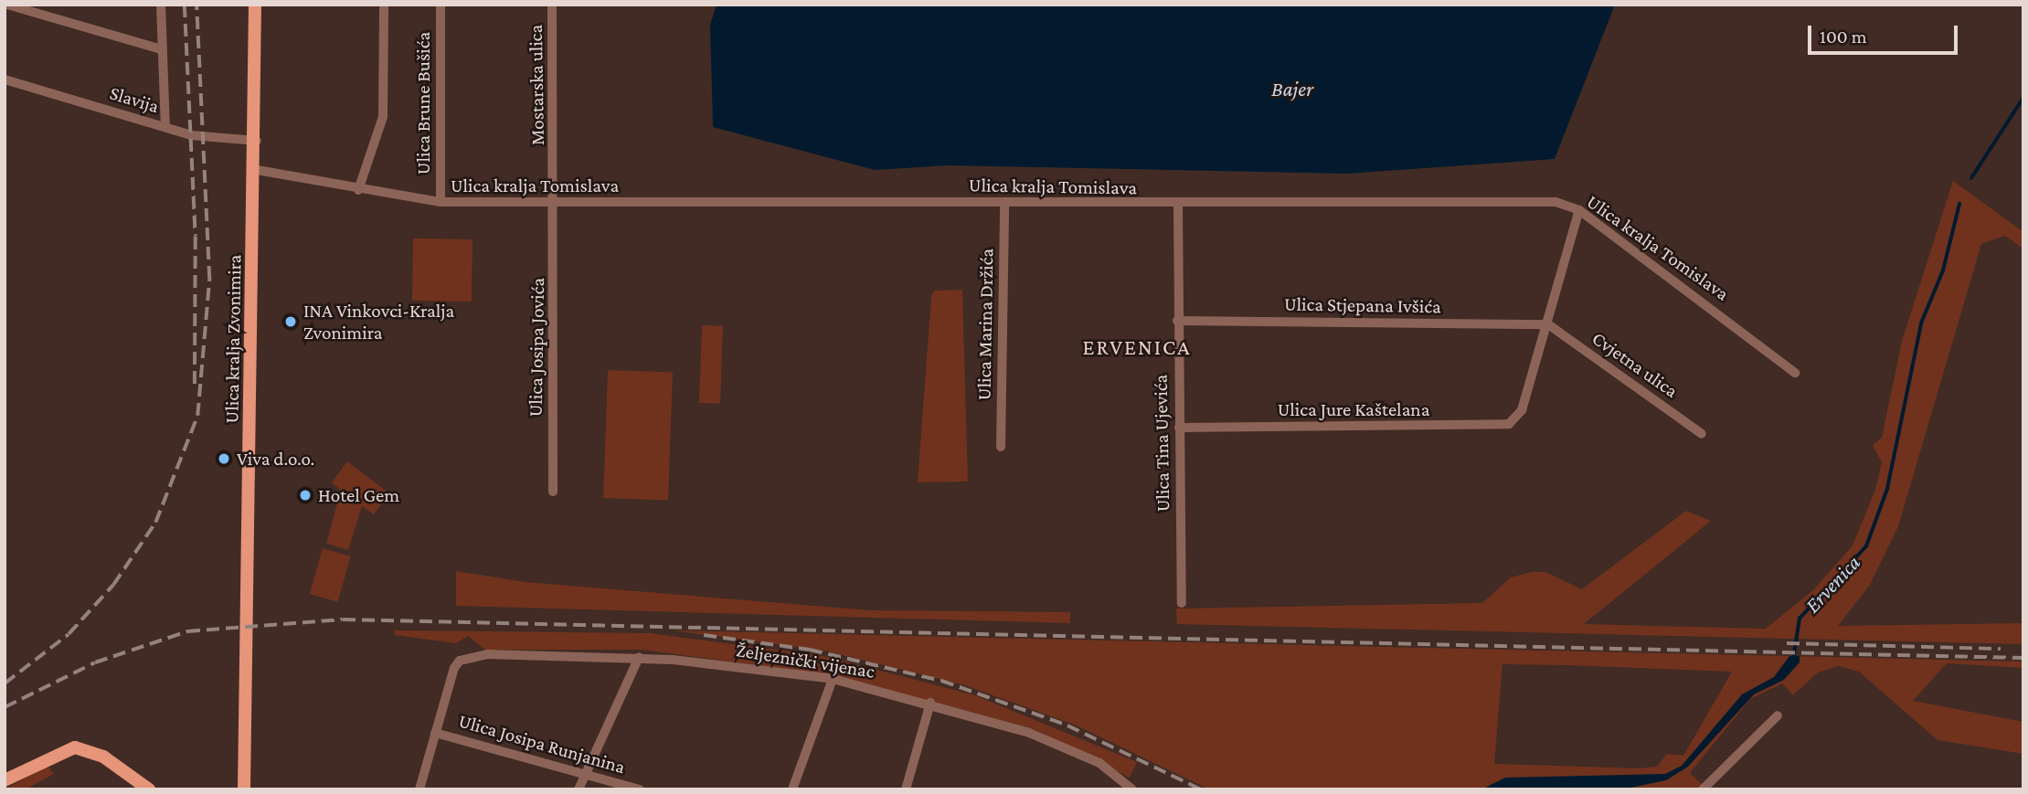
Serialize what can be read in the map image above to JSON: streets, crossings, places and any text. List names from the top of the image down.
{
  "streets": {
    "main road": ["Ulica kralja Zvonimira"],
    "street": [
      "Mostarska ulica",
      "Slavija",
      "Ulica Brune Bušića",
      "Ulica kralja Tomislava",
      "Ulica Stjepana Ivšića",
      "Ulica Marina Držića",
      "Ulica Josipa Jovića",
      "Cvjetna ulica",
      "Ulica Jure Kaštelana",
      "Ulica Tina Ujevića",
      "Željeznički vijenac",
      "Ulica Josipa Runjanina"
    ]
  },
  "crossings": [
    ["Mostarska ulica", "Ulica kralja Tomislava"],
    ["Mostarska ulica", "Ulica Josipa Jovića"],
    ["Slavija", "Ulica kralja Zvonimira"],
    ["Ulica Brune Bušića", "Ulica kralja Tomislava"],
    ["Ulica kralja Tomislava", "Ulica Marina Držića"],
    ["Ulica kralja Tomislava", "Ulica kralja Zvonimira"],
    ["Ulica kralja Tomislava", "Ulica Josipa Jovića"],
    ["Ulica kralja Tomislava", "Ulica Tina Ujevića"],
    ["Ulica Stjepana Ivšića", "Cvjetna ulica"],
    ["Ulica Stjepana Ivšića", "Ulica Jure Kaštelana"],
    ["Ulica Stjepana Ivšića", "Ulica Tina Ujevića"],
    ["Cvjetna ulica", "Ulica Jure Kaštelana"],
    ["Ulica Jure Kaštelana", "Ulica Tina Ujevića"],
    ["Željeznički vijenac", "Ulica Josipa Runjanina"]
  ],
  "districts": ["ERVENICA"],
  "water": ["Bajer", "Ervenica"],
  "places": ["INA Vinkovci-Kralja Zvonimira", "Viva d.o.o.", "Hotel Gem"],
  "scale_bar": "100 m"
}
